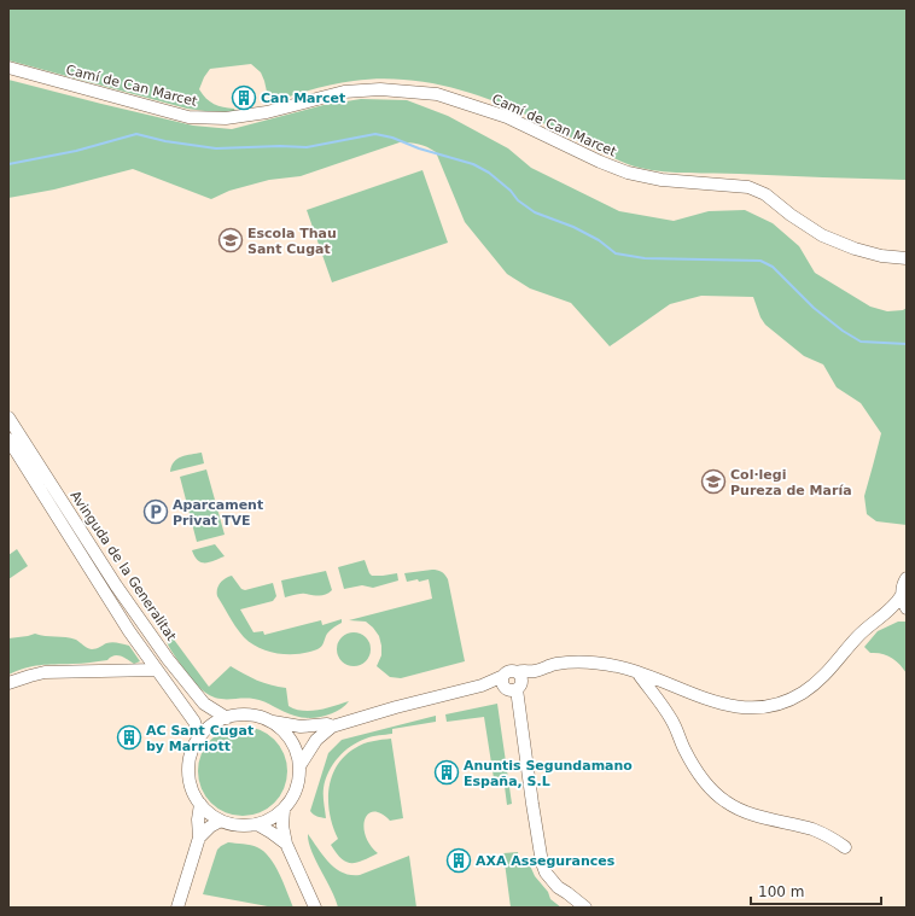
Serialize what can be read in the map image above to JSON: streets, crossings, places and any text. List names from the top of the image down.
{
  "streets": {
    "street": ["Camí de Can Marcet", "Avinguda de la Generalitat"]
  },
  "places": {
    "building": [
      "Can Marcet",
      "AC Sant Cugat by Marriott",
      "Anuntis Segundamano España, S.L",
      "AXA Assegurances"
    ],
    "school or university": ["Escola Thau Sant Cugat", "Col·legi Pureza de María"],
    "parking": ["Aparcament Privat TVE"]
  },
  "scale_bar": "100 m"
}
